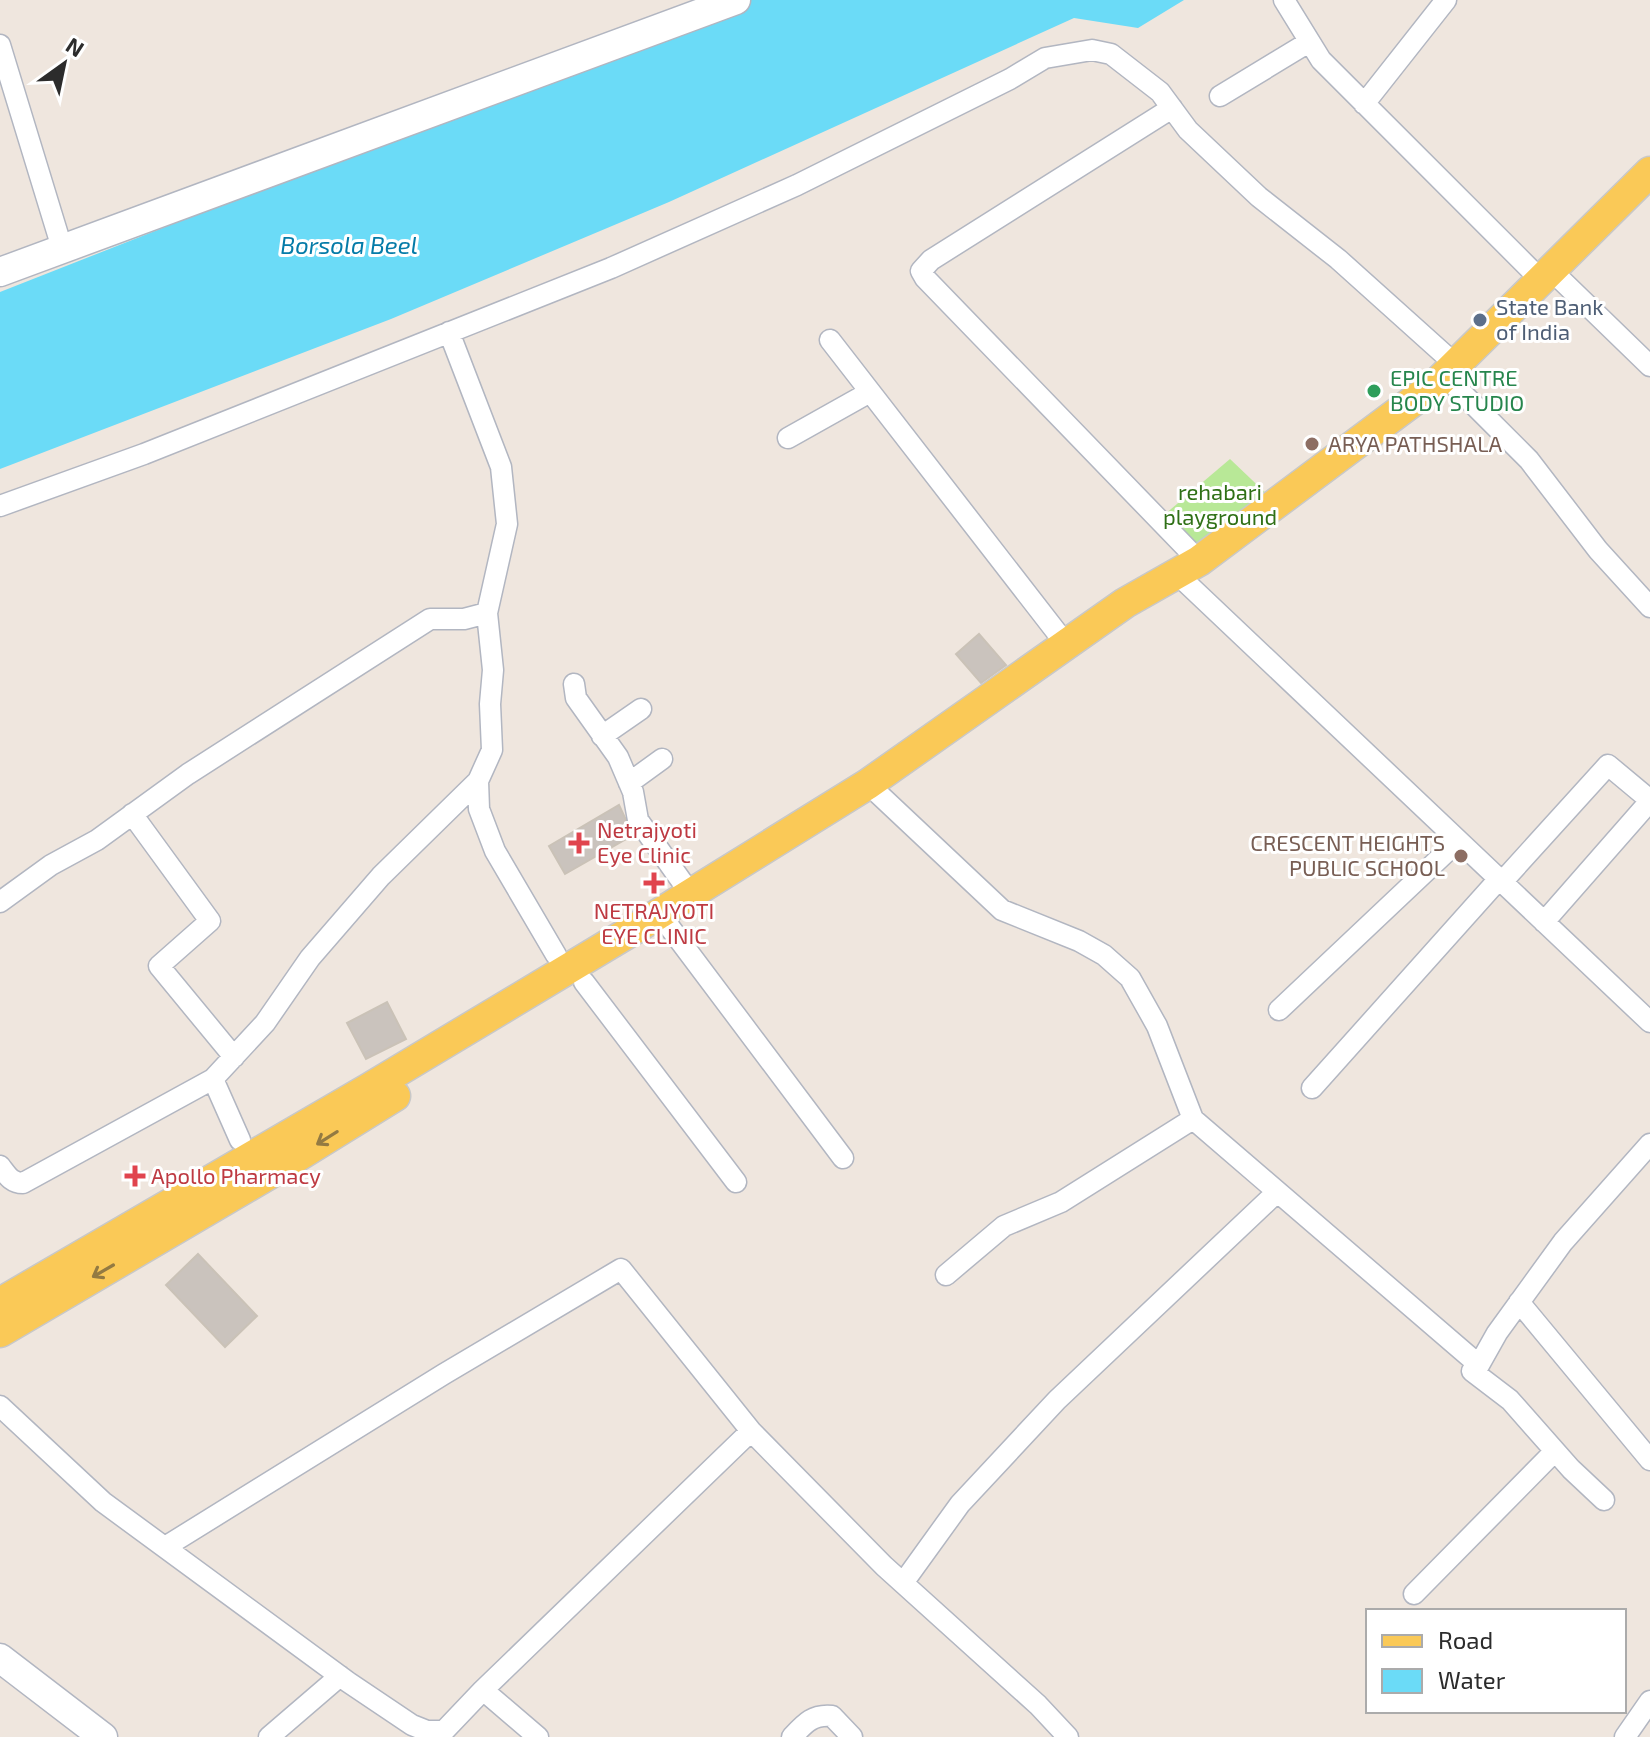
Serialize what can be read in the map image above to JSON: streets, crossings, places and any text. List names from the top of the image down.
{
  "water": ["Borsola Beel"],
  "parks": ["rehabari playground"],
  "places": {
    "other": [
      "State Bank of India",
      "EPIC CENTRE BODY STUDIO",
      "ARYA PATHSHALA",
      "CRESCENT HEIGHTS PUBLIC SCHOOL"
    ],
    "health": ["Netrajyoti Eye Clinic", "NETRAJYOTI EYE CLINIC", "Apollo Pharmacy"]
  },
  "legend": ["Road", "Water"],
  "north": "top right"
}
